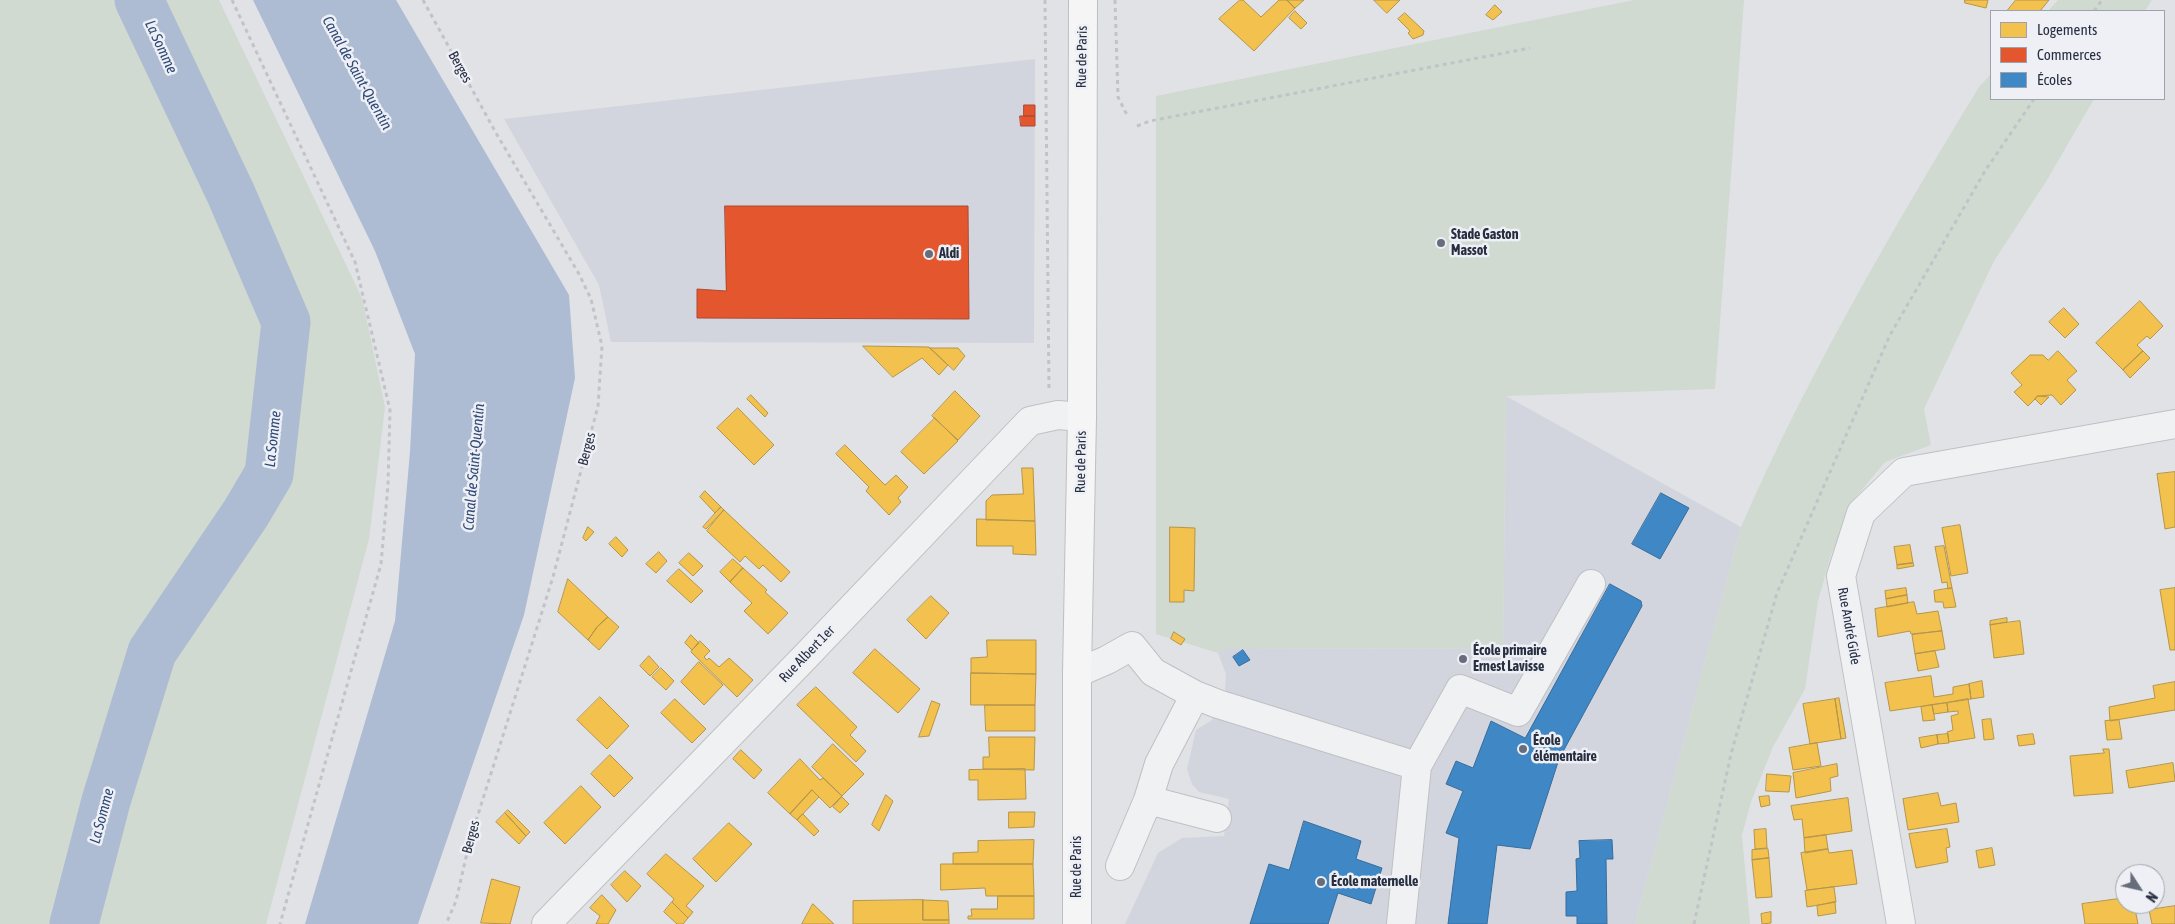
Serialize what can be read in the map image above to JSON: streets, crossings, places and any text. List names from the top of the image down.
{
  "streets": {
    "main road": ["Rue de Paris"],
    "street": ["Rue André Gide", "Rue Albert 1er"],
    "path": ["Berges"]
  },
  "crossings": [
    ["Rue de Paris", "Rue Albert 1er"]
  ],
  "water": ["La Somme", "Canal de Saint-Quentin"],
  "places": [
    "Stade Gaston Massot",
    "Aldi",
    "École primaire Ernest Lavisse",
    "École élémentaire",
    "École maternelle"
  ],
  "legend": ["Logements", "Commerces", "Écoles"],
  "north": "bottom right"
}
